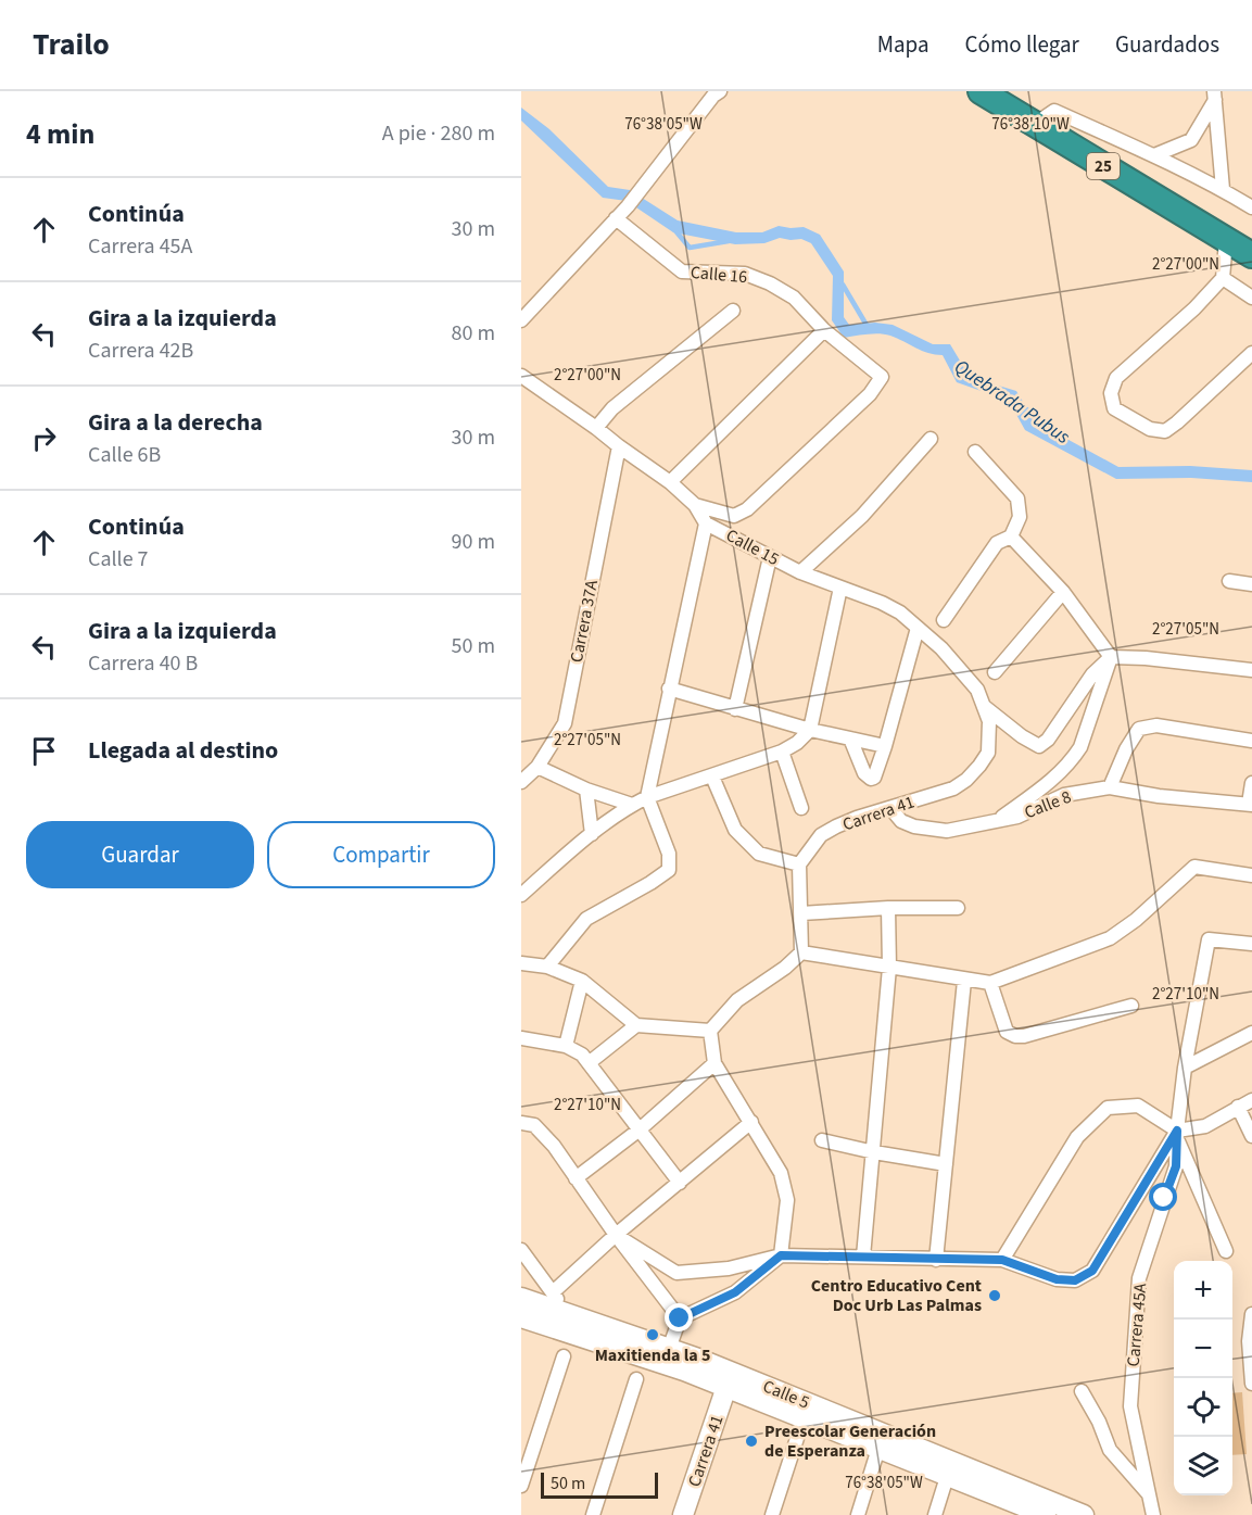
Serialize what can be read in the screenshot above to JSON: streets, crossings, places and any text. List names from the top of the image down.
{
  "streets": {
    "highway": ["25"],
    "main road": ["Carrera 41", "Calle 5"],
    "street": [
      "Calle 16",
      "Calle 15",
      "Carrera 37A",
      "Calle 8",
      "Carrera 45A"
    ]
  },
  "crossings": [
    ["Calle 16", "Calle 15"],
    ["Calle 15", "Carrera 37A"],
    ["Calle 15", "Carrera 41"],
    ["Calle 8", "Carrera 41"],
    ["Carrera 41", "Calle 5"]
  ],
  "water": ["Quebrada Pubus"],
  "places": ["Centro Educativo Cent Doc Urb Las Palmas", "Maxitienda la 5", "Preescolar Generación de Esperanza"],
  "scale_bar": "50 m",
  "page": {
    "header": "Trailo",
    "nav": ["Mapa", "Cómo llegar", "Guardados"],
    "heading": ["4 min", "A pie · 280 m"],
    "list": [
      ["Continúa", "Carrera 45A", "30 m"],
      ["Gira a la izquierda", "Carrera 42B", "80 m"],
      ["Gira a la derecha", "Calle 6B", "30 m"],
      ["Continúa", "Calle 7", "90 m"],
      ["Gira a la izquierda", "Carrera 40 B", "50 m"],
      "Llegada al destino"
    ],
    "buttons": ["Guardar", "Compartir"],
    "map_buttons": ["+", "−"],
    "scale": "50 m"
  },
  "coordinates": [
    "76°38'05\"W",
    "76°38'10\"W",
    "2°27'00\"N",
    "2°27'05\"N",
    "2°27'10\"N"
  ]
}
